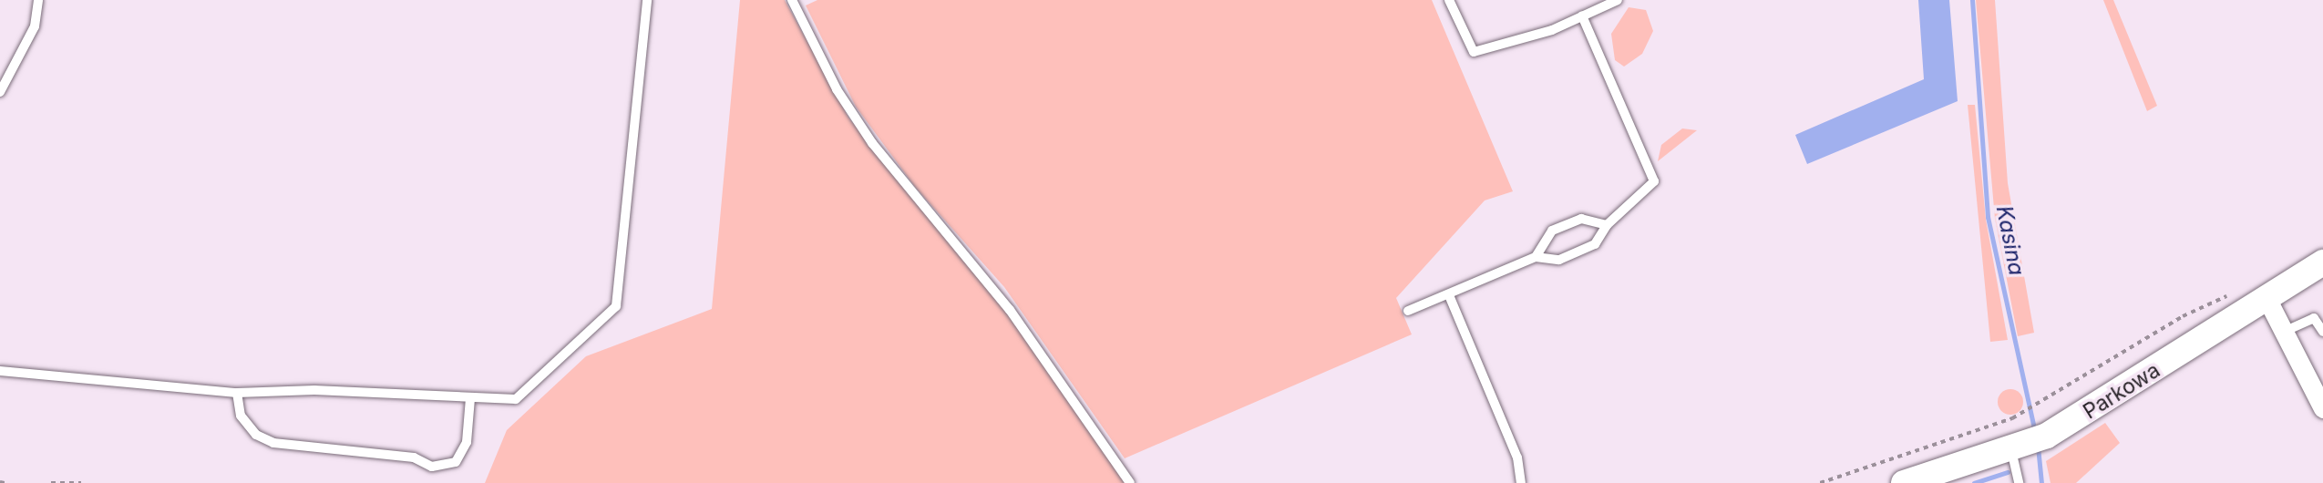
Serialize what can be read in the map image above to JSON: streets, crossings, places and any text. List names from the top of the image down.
{
  "streets": {
    "main road": ["Parkowa"]
  },
  "water": ["Kasina"]
}
